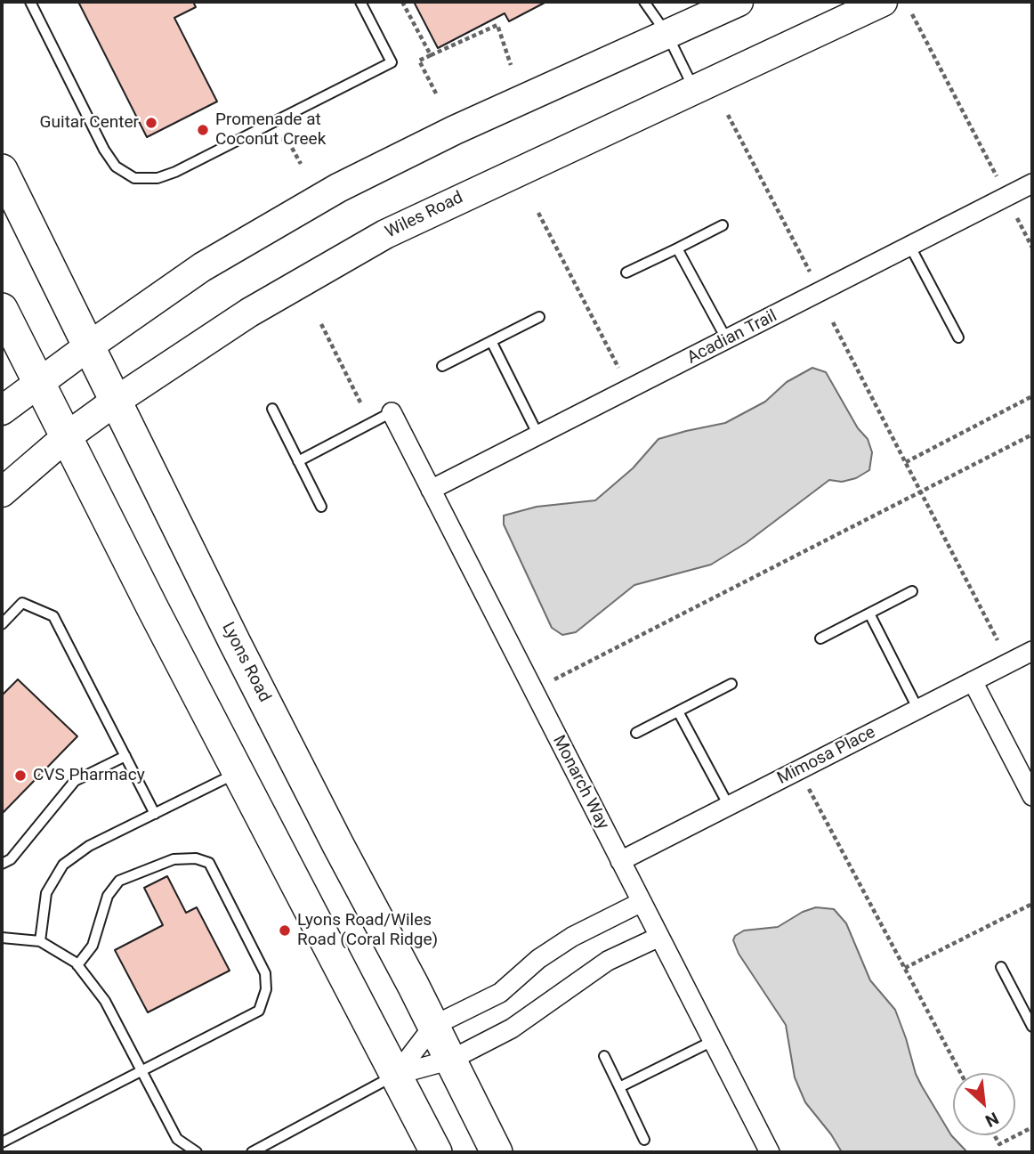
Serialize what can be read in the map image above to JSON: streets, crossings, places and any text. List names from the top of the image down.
{
  "streets": {
    "main road": ["Wiles Road", "Lyons Road"],
    "street": ["Acadian Trail", "Mimosa Place", "Monarch Way"]
  },
  "crossings": [
    ["Wiles Road", "Lyons Road"],
    ["Acadian Trail", "Monarch Way"],
    ["Mimosa Place", "Monarch Way"]
  ],
  "places": [
    "Guitar Center",
    "Promenade at Coconut Creek",
    "CVS Pharmacy",
    "Lyons Road/Wiles Road (Coral Ridge)"
  ],
  "north": "bottom right"
}
